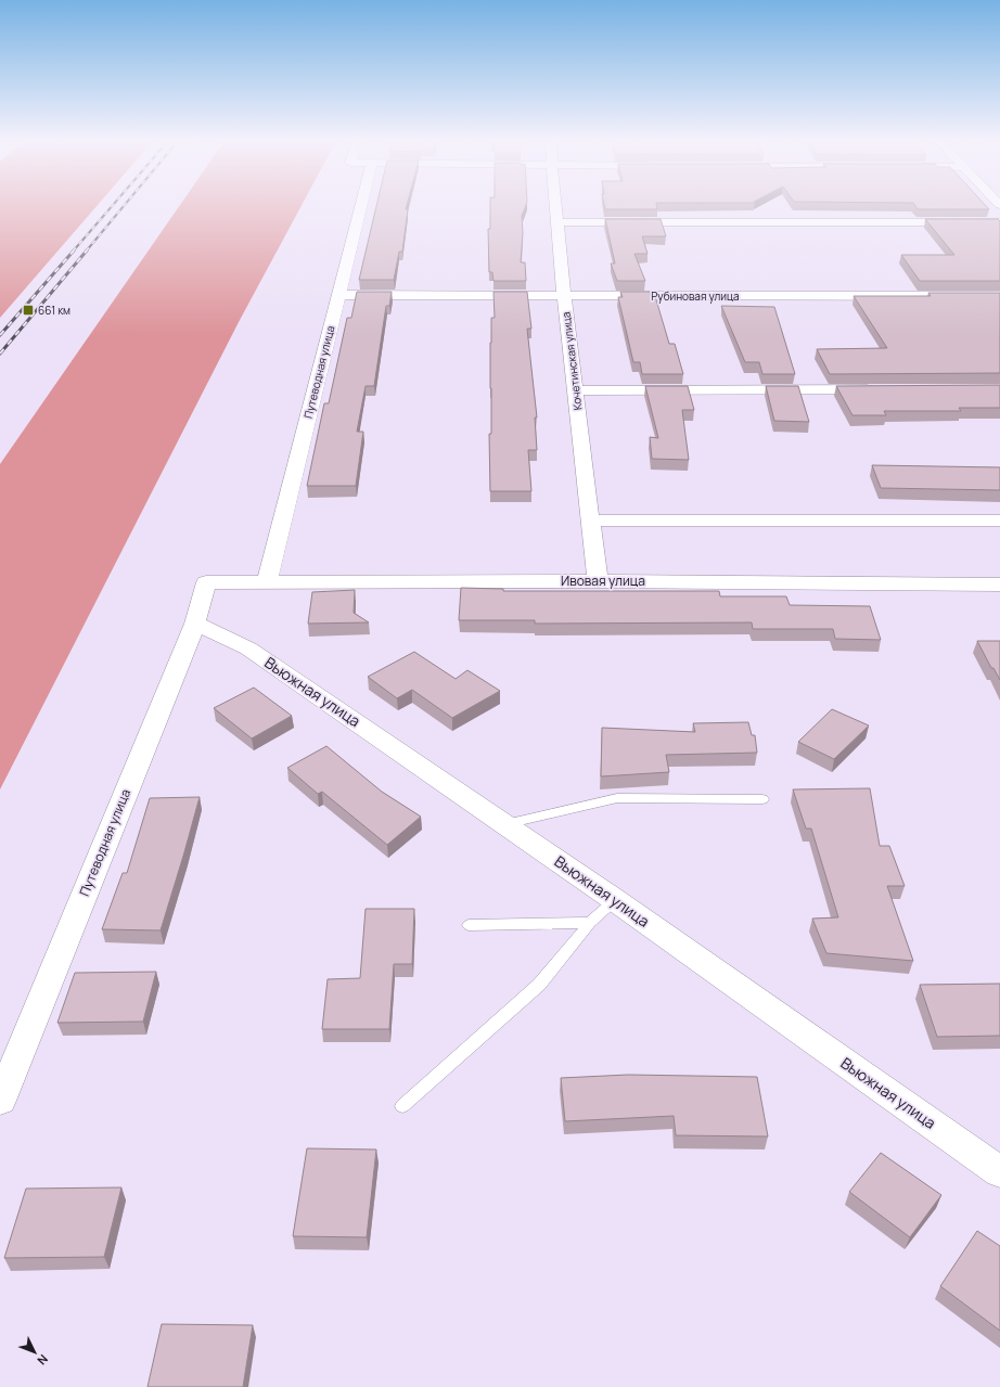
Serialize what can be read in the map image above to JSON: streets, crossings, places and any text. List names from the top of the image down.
{
  "streets": {
    "street": [
      "Рубиновая улица",
      "Кочетинская улица",
      "Путеводная улица",
      "Ивовая улица",
      "Вьюжная улица"
    ]
  },
  "crossings": [
    ["Рубиновая улица", "Кочетинская улица"],
    ["Рубиновая улица", "Путеводная улица"],
    ["Кочетинская улица", "Ивовая улица"],
    ["Путеводная улица", "Ивовая улица"],
    ["Путеводная улица", "Вьюжная улица"]
  ],
  "places": {
    "transit": ["661 км"]
  },
  "north": "bottom right"
}
